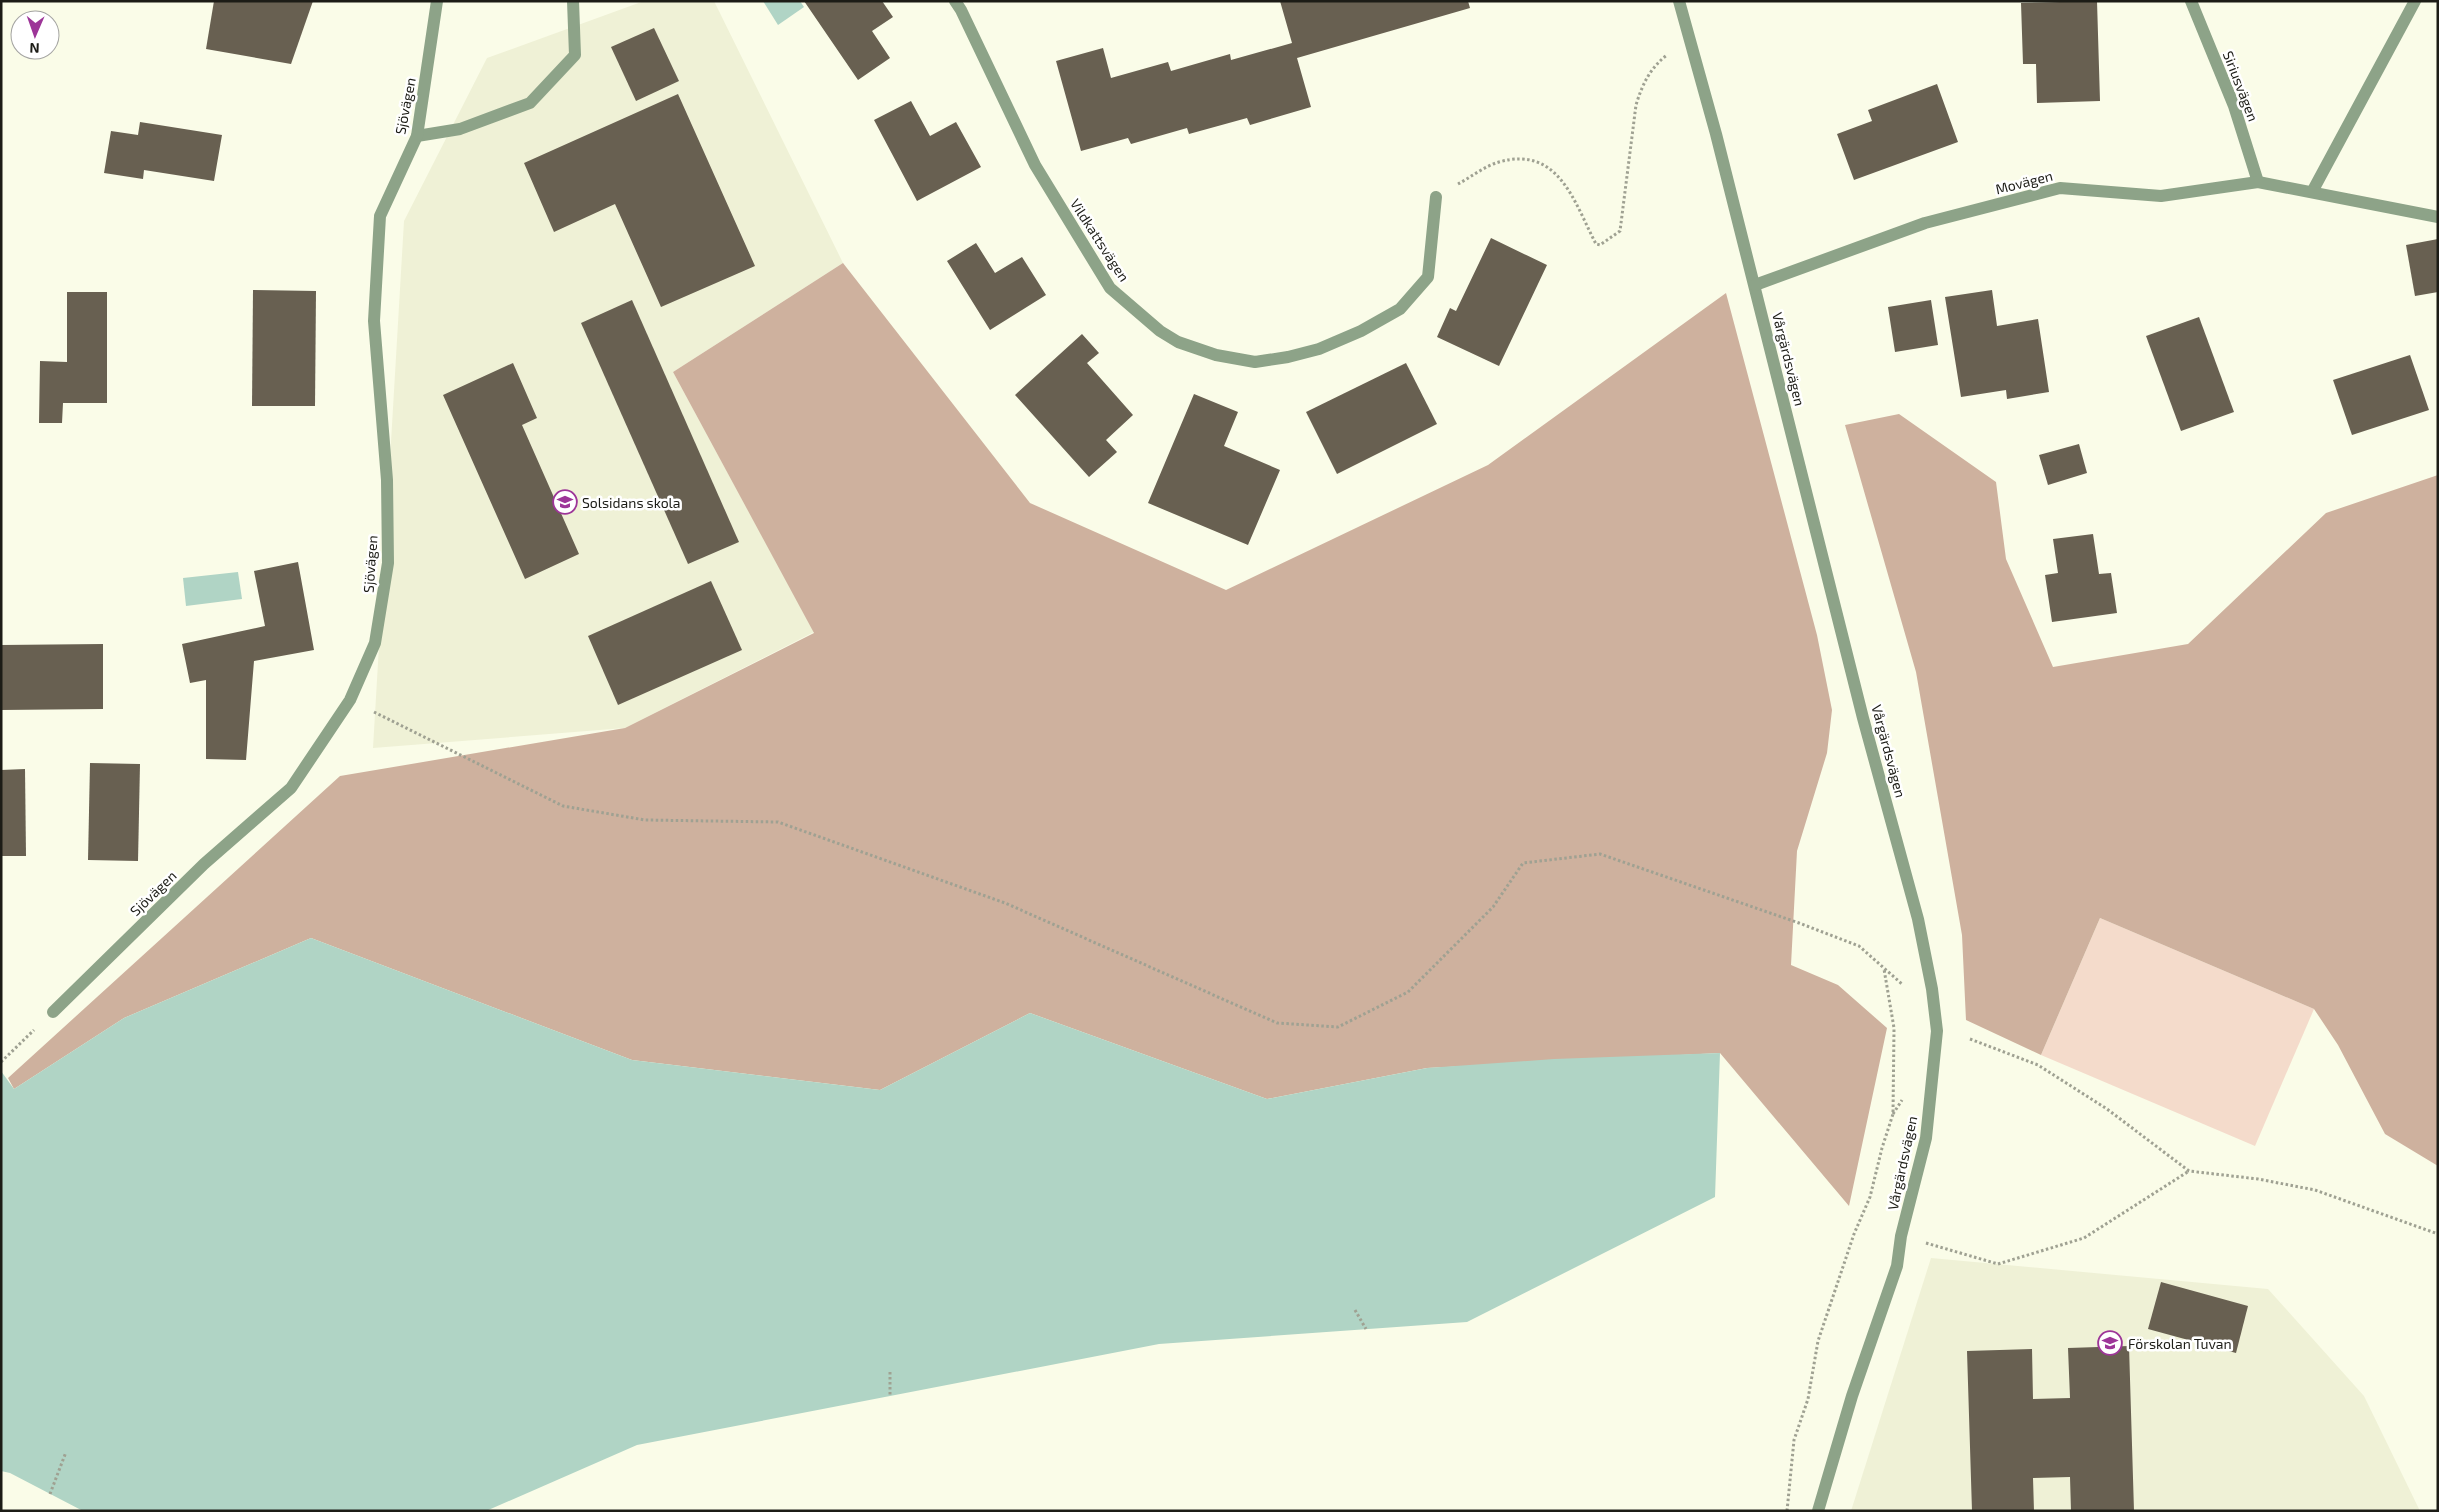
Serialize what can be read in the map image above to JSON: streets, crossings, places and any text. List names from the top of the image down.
{
  "streets": {
    "street": [
      "Siriusvägen",
      "Sjövägen",
      "Movägen",
      "Vildkattsvägen",
      "Vårgärdsvägen"
    ]
  },
  "crossings": [
    ["Siriusvägen", "Movägen"],
    ["Movägen", "Vårgärdsvägen"]
  ],
  "places": {
    "school or university": ["Solsidans skola", "Förskolan Tuvan"]
  },
  "north": "bottom"
}
